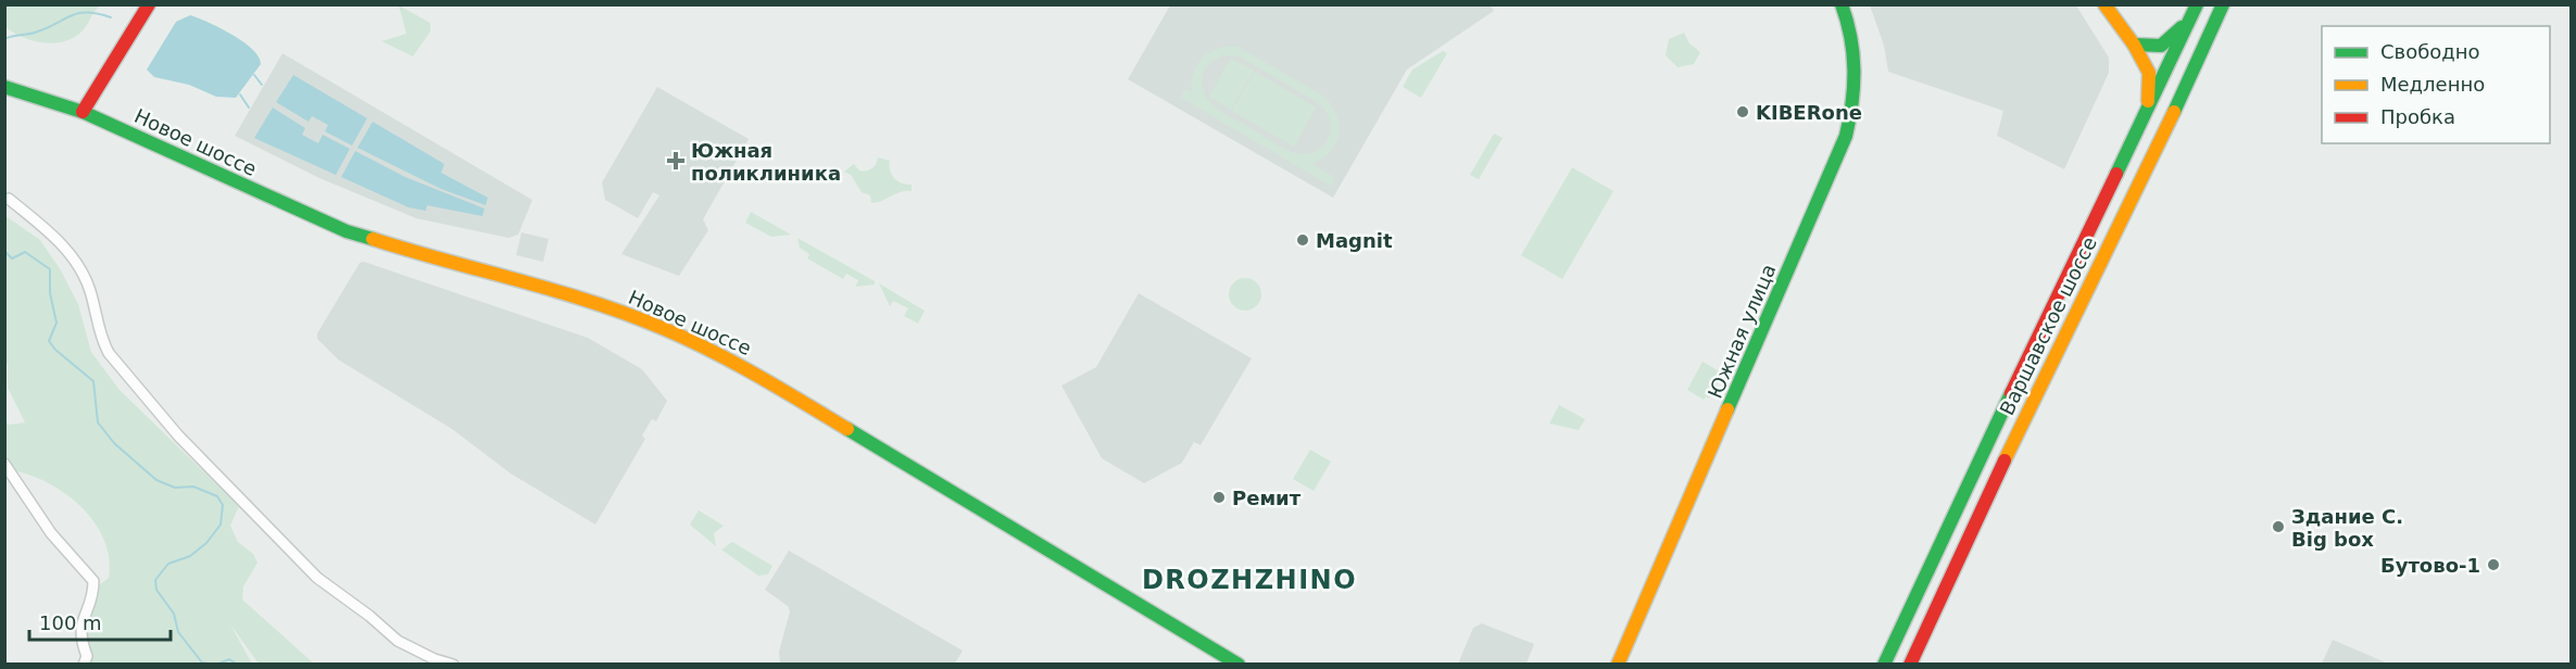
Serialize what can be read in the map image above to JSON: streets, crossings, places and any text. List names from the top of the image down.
{
  "streets": {
    "street": ["Новое шоссе", "Варшавское шоссе", "Южная улица"]
  },
  "districts": ["DROZHZHINO"],
  "places": {
    "other": [
      "KIBERone",
      "Magnit",
      "Ремит",
      "Здание C. Big box",
      "Бутово-1"
    ],
    "health": ["Южная поликлиника"]
  },
  "legend": ["Свободно", "Медленно", "Пробка"],
  "scale_bar": "100 m"
}
